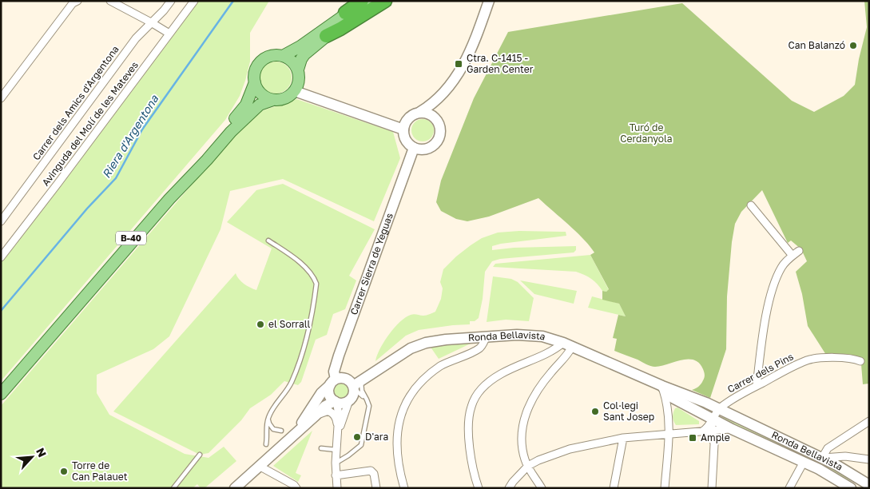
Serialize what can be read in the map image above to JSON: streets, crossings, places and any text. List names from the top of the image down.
{
  "streets": {
    "highway": ["B-40"],
    "street": [
      "Carrer dels Amics d'Argentona",
      "Avinguda del Molí de les Mateves",
      "Carrer Sierra de Yeguas",
      "Ronda Bellavista",
      "Carrer dels Pins"
    ]
  },
  "crossings": [
    ["Carrer Sierra de Yeguas", "Ronda Bellavista"],
    ["Ronda Bellavista", "Carrer dels Pins"]
  ],
  "water": ["Riera d'Argentona"],
  "parks": ["Turó de Cerdanyola"],
  "places": {
    "other": [
      "Can Balanzó",
      "el Sorrall",
      "Col·legi Sant Josep",
      "D'ara",
      "Torre de Can Palauet"
    ],
    "transit": ["Ctra. C-1415 - Garden Center", "Ample"]
  },
  "north": "top right"
}
